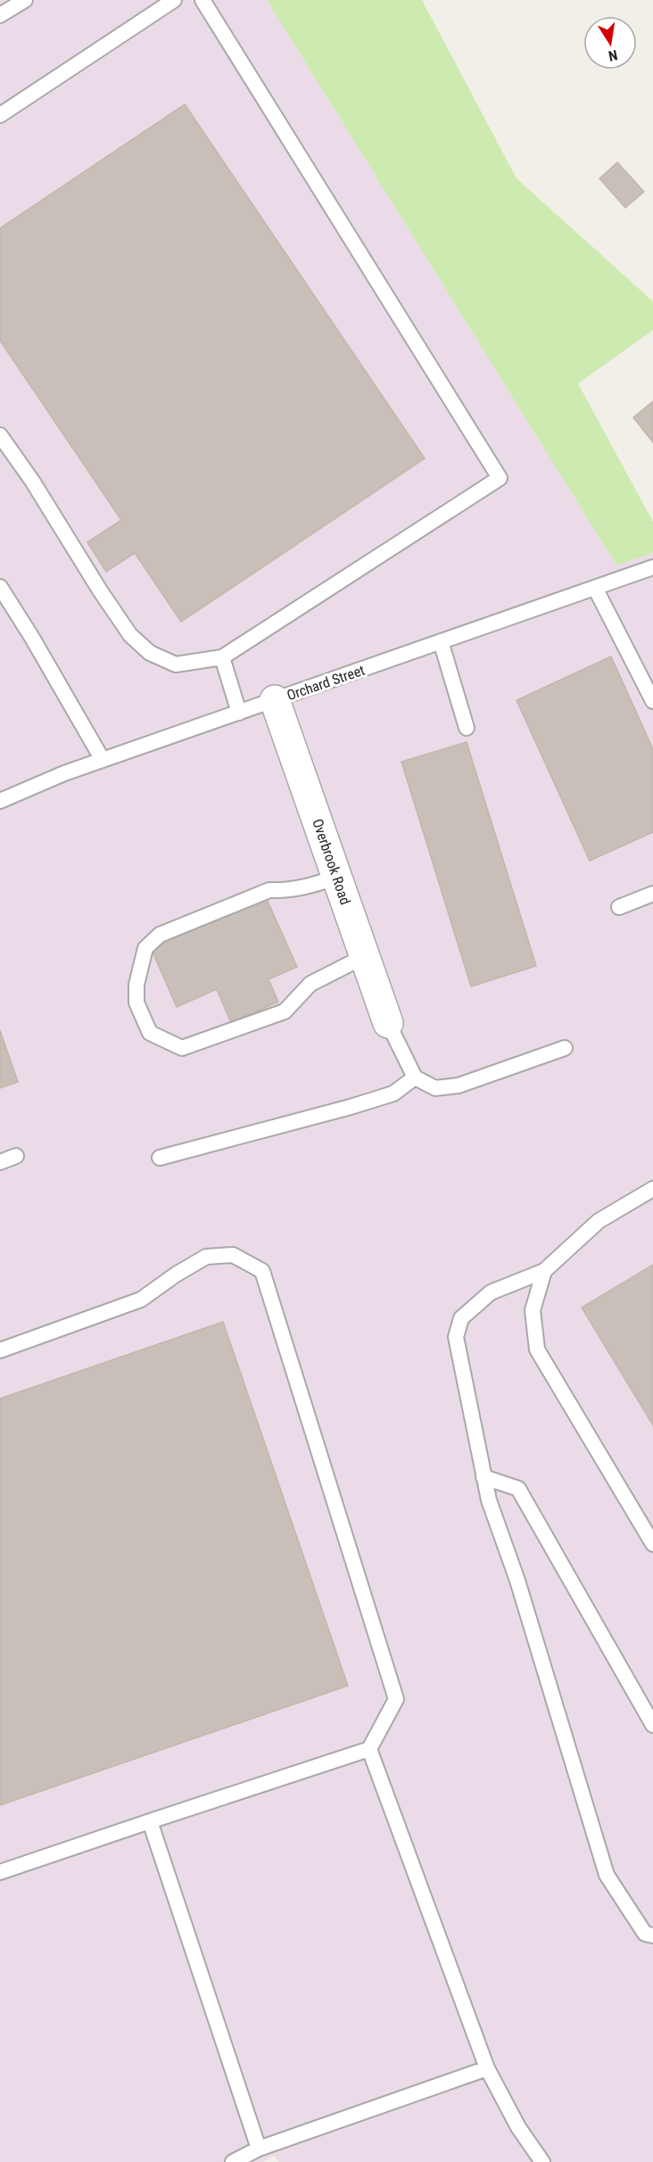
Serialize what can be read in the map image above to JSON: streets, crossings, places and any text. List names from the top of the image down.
{
  "streets": {
    "street": ["Overbrook Road"],
    "lane": ["Orchard Street"]
  },
  "crossings": [
    ["Orchard Street", "Overbrook Road"]
  ],
  "north": "bottom"
}
